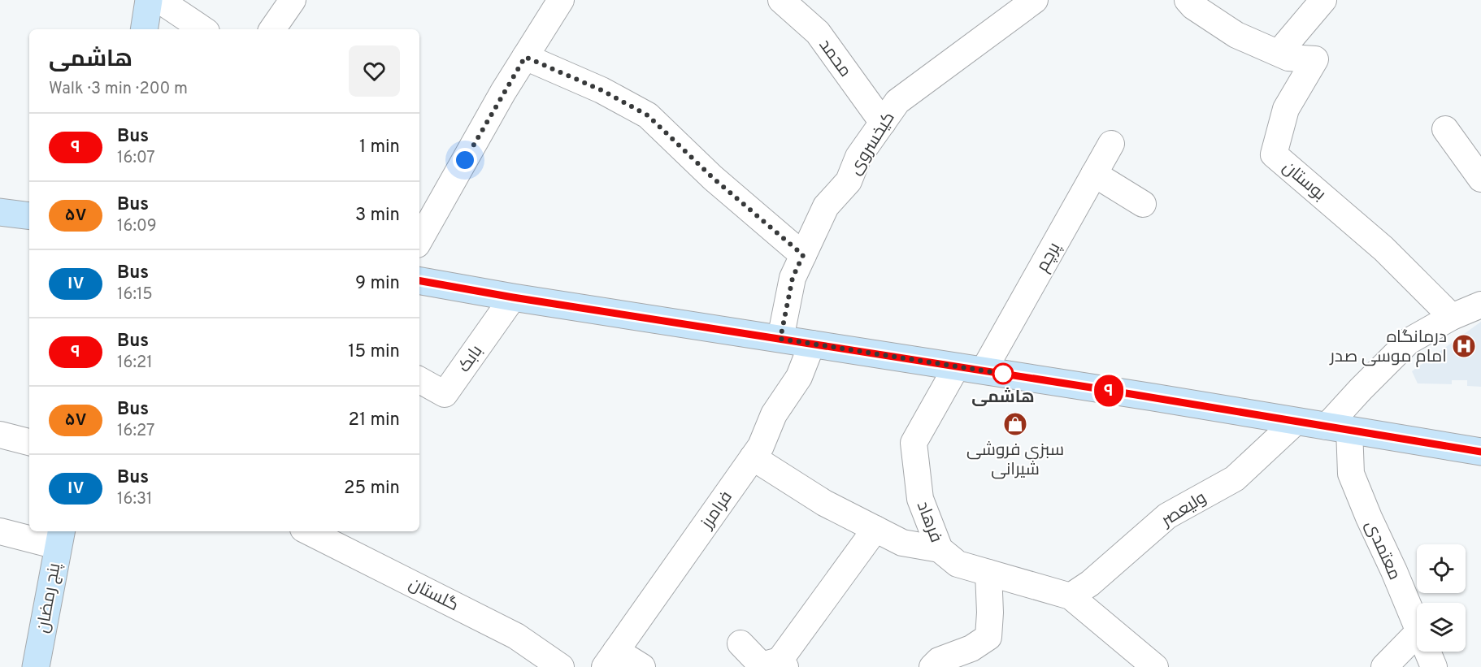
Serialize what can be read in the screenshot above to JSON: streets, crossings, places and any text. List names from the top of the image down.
{
  "streets": {
    "main road": ["پنج رمضان"],
    "street": [
      "محمد",
      "کیخسروی",
      "بوستان",
      "پرچم",
      "بابک",
      "ولیعصر",
      "فرامرز",
      "فرهاد",
      "معتمدی",
      "گلستان"
    ]
  },
  "crossings": [
    ["محمد", "کیخسروی"],
    ["ولیعصر", "فرهاد"]
  ],
  "places": {
    "hospital": ["درمانگاه امام موسی صدر"],
    "other": ["هاشمی"],
    "shop": ["سبزی فروشی شیرانی"]
  },
  "lines": ["bus line ۹"],
  "page": {
    "on_map": "۹",
    "heading": ["هاشمی", "Walk · 3 min · 200 m"],
    "list": [
      {
        "mark": "۹",
        "name": "Bus",
        "note": "16:07",
        "value": "1 min"
      },
      {
        "mark": "۵۷",
        "name": "Bus",
        "note": "16:09",
        "value": "3 min"
      },
      {
        "mark": "۱۷",
        "name": "Bus",
        "note": "16:15",
        "value": "9 min"
      },
      {
        "mark": "۹",
        "name": "Bus",
        "note": "16:21",
        "value": "15 min"
      },
      {
        "mark": "۵۷",
        "name": "Bus",
        "note": "16:27",
        "value": "21 min"
      },
      {
        "mark": "۱۷",
        "name": "Bus",
        "note": "16:31",
        "value": "25 min"
      }
    ]
  }
}
